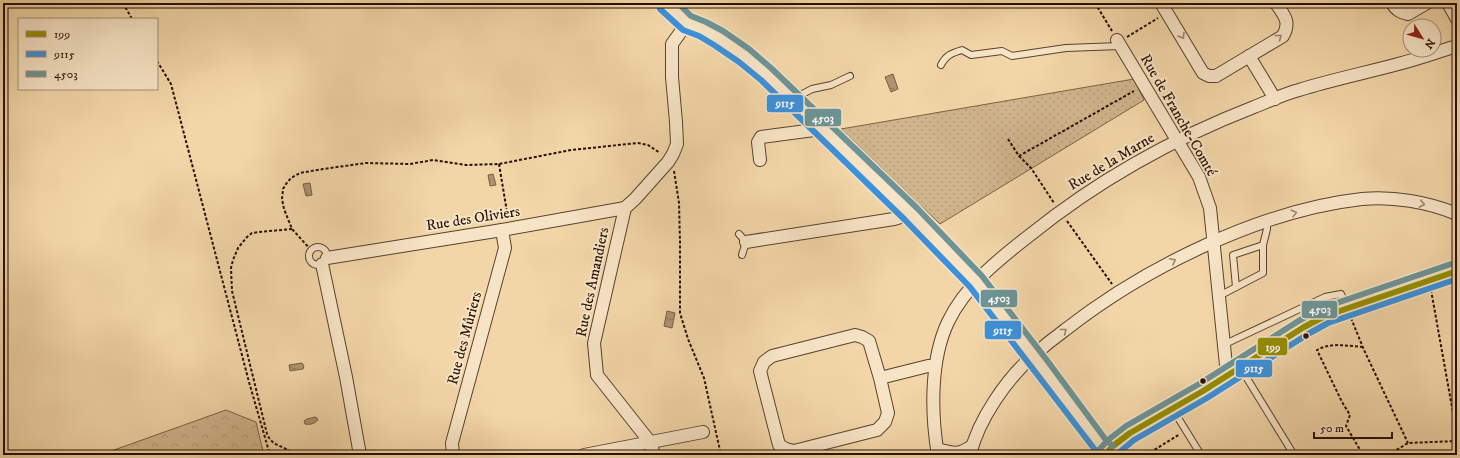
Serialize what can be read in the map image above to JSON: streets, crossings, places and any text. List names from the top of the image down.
{
  "streets": {
    "street": [
      "Rue de Franche-Comté",
      "Rue de la Marne",
      "Rue des Oliviers",
      "Rue des Amandiers",
      "Rue des Mûriers"
    ]
  },
  "crossings": [
    ["Rue de Franche-Comté", "Rue de la Marne"],
    ["Rue des Oliviers", "Rue des Amandiers"],
    ["Rue des Oliviers", "Rue des Mûriers"]
  ],
  "lines": ["transit line 4503", "transit line 9115", "transit line 199"],
  "legend": ["199", "9115", "4503"],
  "scale_bar": "50 m",
  "north": "bottom right"
}
